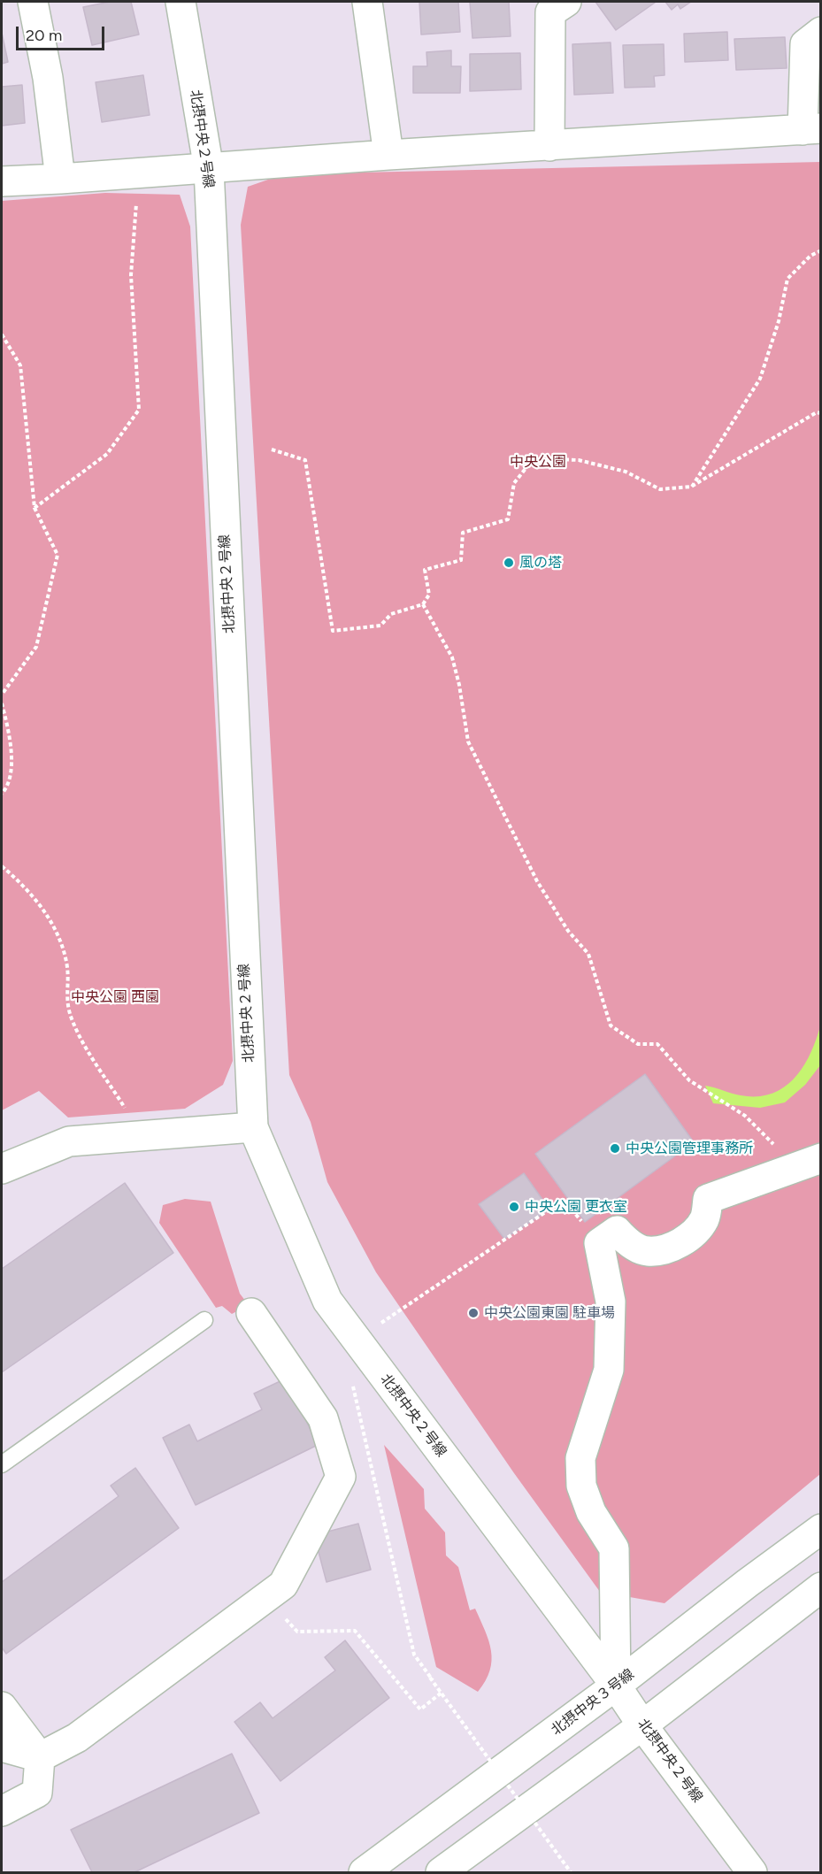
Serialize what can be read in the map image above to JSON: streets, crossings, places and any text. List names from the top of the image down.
{
  "streets": {
    "street": ["北摂中央２号線", "北摂中央３号線"]
  },
  "crossings": [
    ["北摂中央２号線", "北摂中央３号線"]
  ],
  "parks": ["中央公園", "中央公園 西園"],
  "places": [
    "風の塔",
    "中央公園管理事務所",
    "中央公園 更衣室",
    "中央公園東園 駐車場"
  ],
  "scale_bar": "20 m"
}
